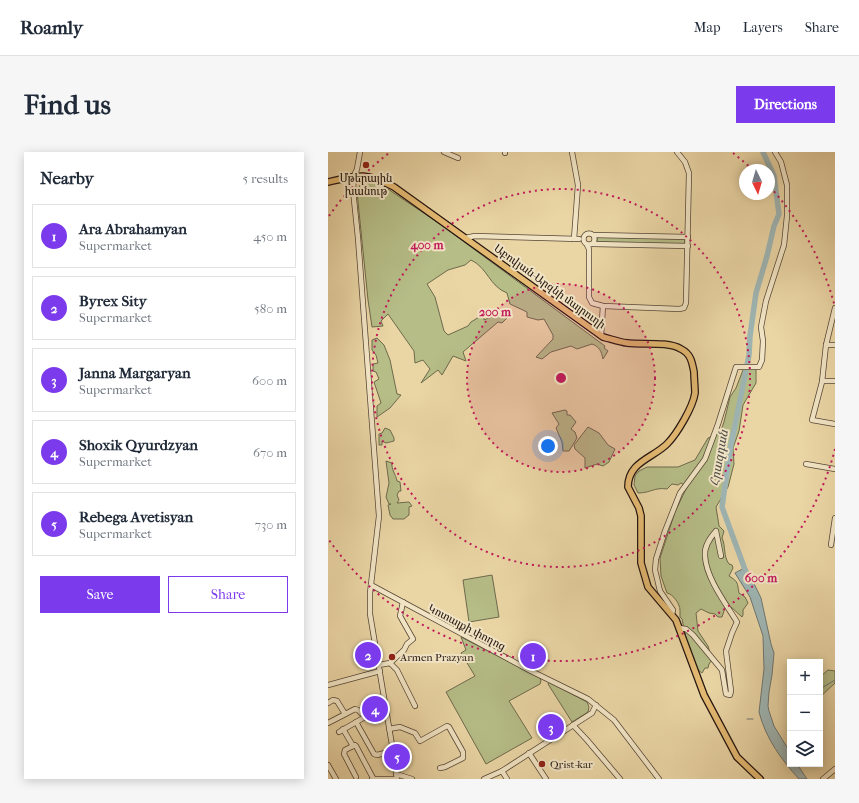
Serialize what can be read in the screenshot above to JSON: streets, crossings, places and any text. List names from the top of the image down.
{
  "streets": {
    "main road": ["Աբովյան-Արզնի մայրուղի"],
    "street": ["Կոտայքի փողոց"]
  },
  "water": ["Հրազդան"],
  "places": ["Մթերային խանութ", "Armen Prazyan", "Qrist-kar"],
  "north": "bottom",
  "page": {
    "header": "Roamly",
    "nav": ["Map", "Layers", "Share"],
    "buttons": [
      "Directions",
      ["Save", "Share"]
    ],
    "title": "Find us",
    "heading": ["Nearby", "5 results"],
    "list": [
      {
        "mark": "1",
        "name": "Ara Abrahamyan",
        "note": "Supermarket",
        "value": "450 m"
      },
      {
        "mark": "2",
        "name": "Byrex Sity",
        "note": "Supermarket",
        "value": "580 m"
      },
      {
        "mark": "3",
        "name": "Janna Margaryan",
        "note": "Supermarket",
        "value": "600 m"
      },
      {
        "mark": "4",
        "name": "Shoxik Qyurdzyan",
        "note": "Supermarket",
        "value": "670 m"
      },
      {
        "mark": "5",
        "name": "Rebega Avetisyan",
        "note": "Supermarket",
        "value": "730 m"
      }
    ],
    "pins": [
      "2",
      "1",
      "4",
      "3",
      "5"
    ],
    "map_buttons": ["+", "−"]
  },
  "rings": ["400 m", "200 m", "600 m"]
}
